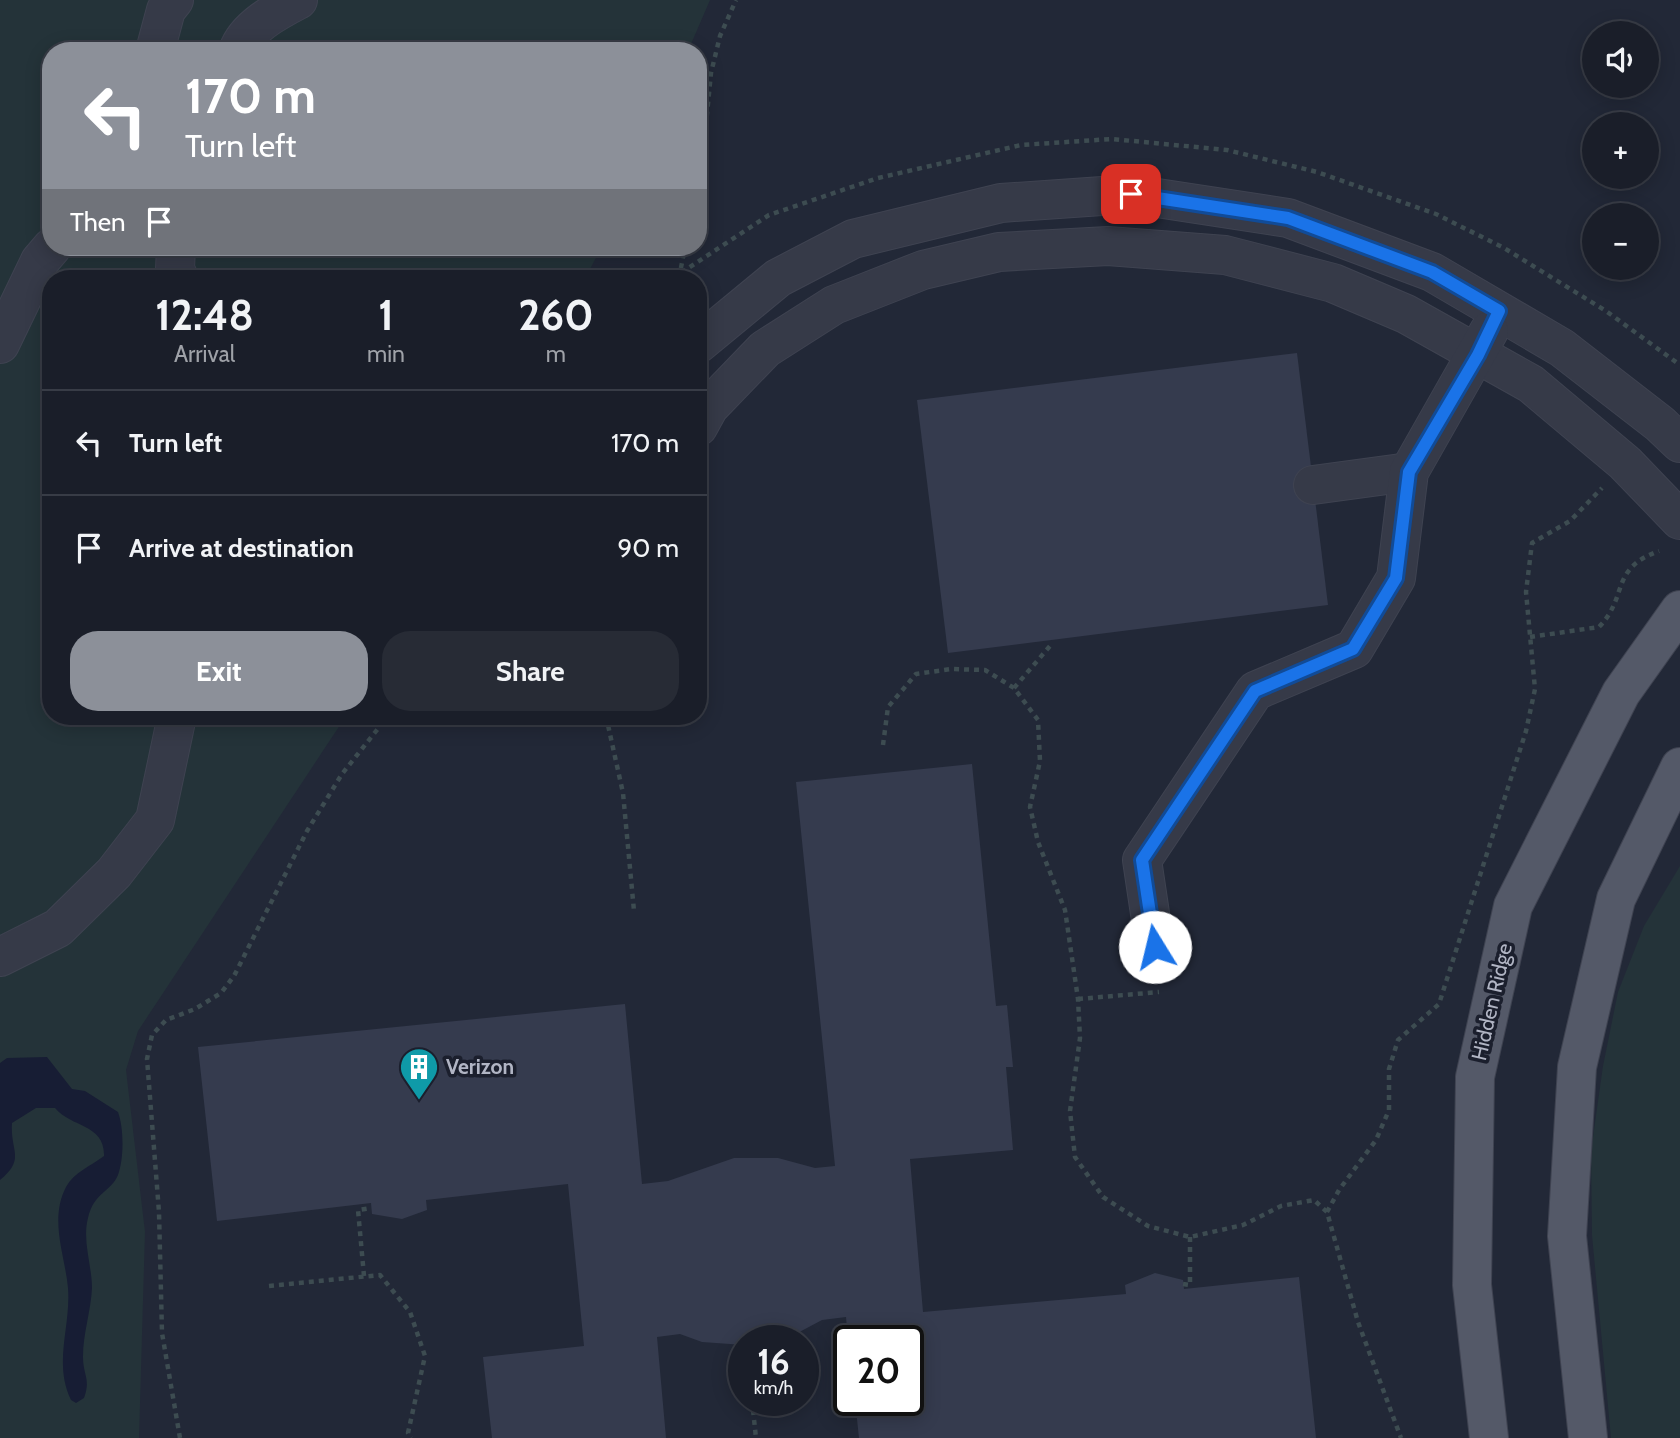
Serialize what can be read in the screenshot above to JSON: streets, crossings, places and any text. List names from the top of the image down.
{
  "streets": {
    "main road": ["Hidden Ridge"]
  },
  "places": {
    "building": ["Verizon"]
  },
  "page": {
    "map_buttons": ["+", "−"],
    "turn": ["170 m", "Turn left"],
    "then": "Then",
    "eta": [
      "12:48",
      "Arrival",
      "1",
      "min",
      "260",
      "m"
    ],
    "list": [
      {
        "name": "Turn left",
        "value": "170 m"
      },
      {
        "name": "Arrive at destination",
        "value": "90 m"
      }
    ],
    "buttons": ["Exit", "Share"],
    "speed": "16 km/h",
    "limit": "20"
  }
}
